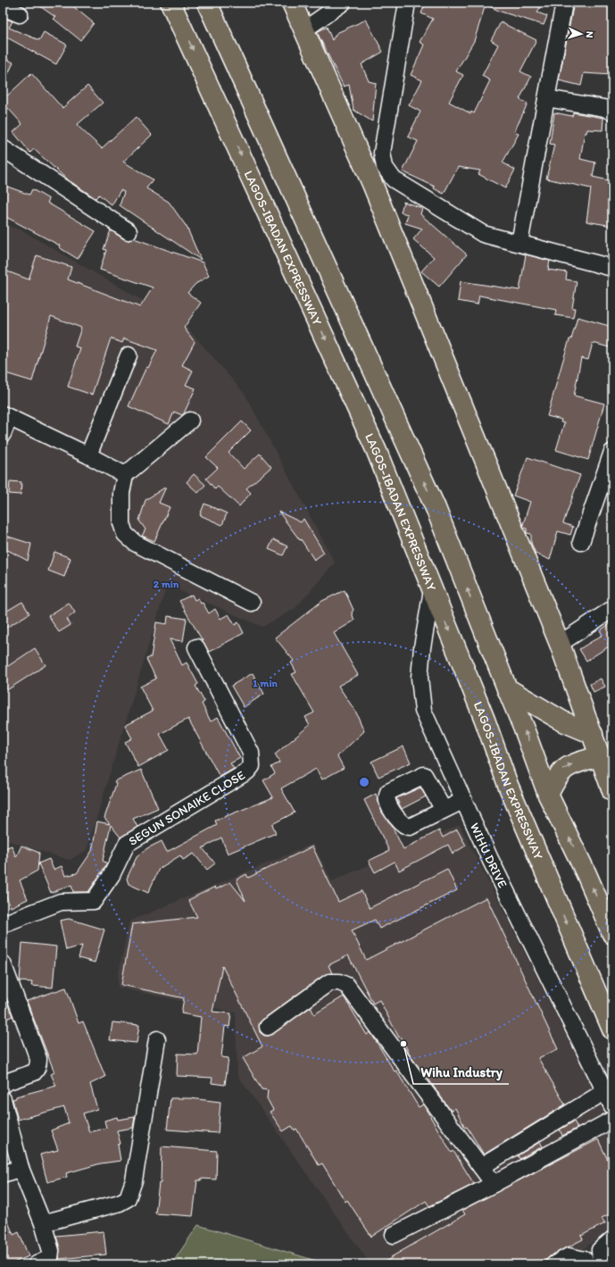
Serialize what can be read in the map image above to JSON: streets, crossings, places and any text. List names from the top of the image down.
{
  "streets": {
    "main road": ["LAGOS-IBADAN EXPRESSWAY"],
    "street": ["SEGUN SONAIKE CLOSE", "WIHU DRIVE"]
  },
  "crossings": [
    ["LAGOS-IBADAN EXPRESSWAY", "WIHU DRIVE"]
  ],
  "places": ["Wihu Industry"],
  "north": "right",
  "rings": ["2 min", "1 min"]
}
